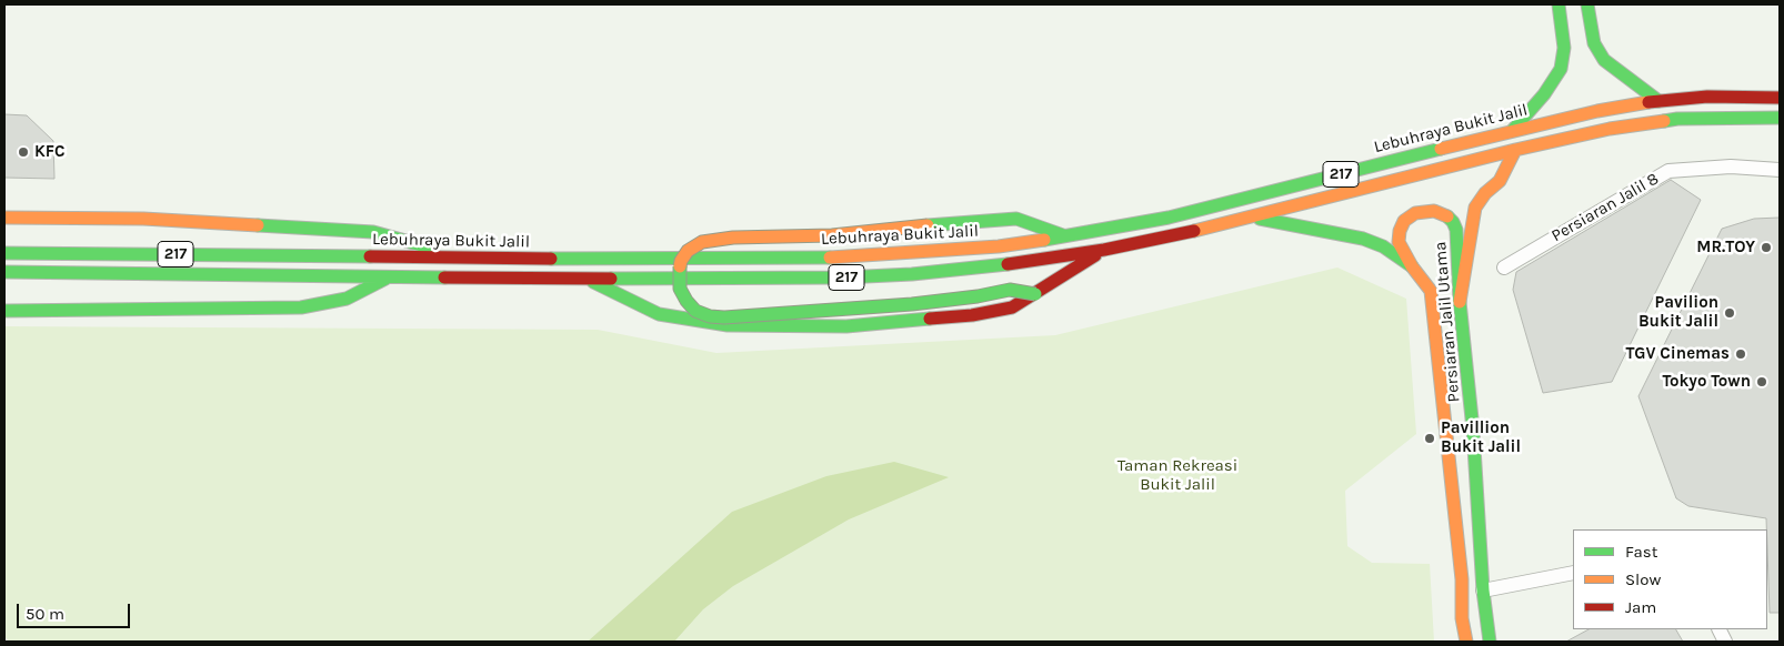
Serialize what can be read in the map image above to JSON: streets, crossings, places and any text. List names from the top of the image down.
{
  "streets": {
    "main road": ["Lebuhraya Bukit Jalil", "217", "Persiaran Jalil Utama"],
    "street": ["Persiaran Jalil 8"]
  },
  "parks": ["Taman Rekreasi Bukit Jalil"],
  "places": [
    "KFC",
    "MR.TOY",
    "Pavilion Bukit Jalil",
    "TGV Cinemas",
    "Tokyo Town",
    "Pavillion Bukit Jalil"
  ],
  "legend": ["Fast", "Slow", "Jam"],
  "scale_bar": "50 m"
}
